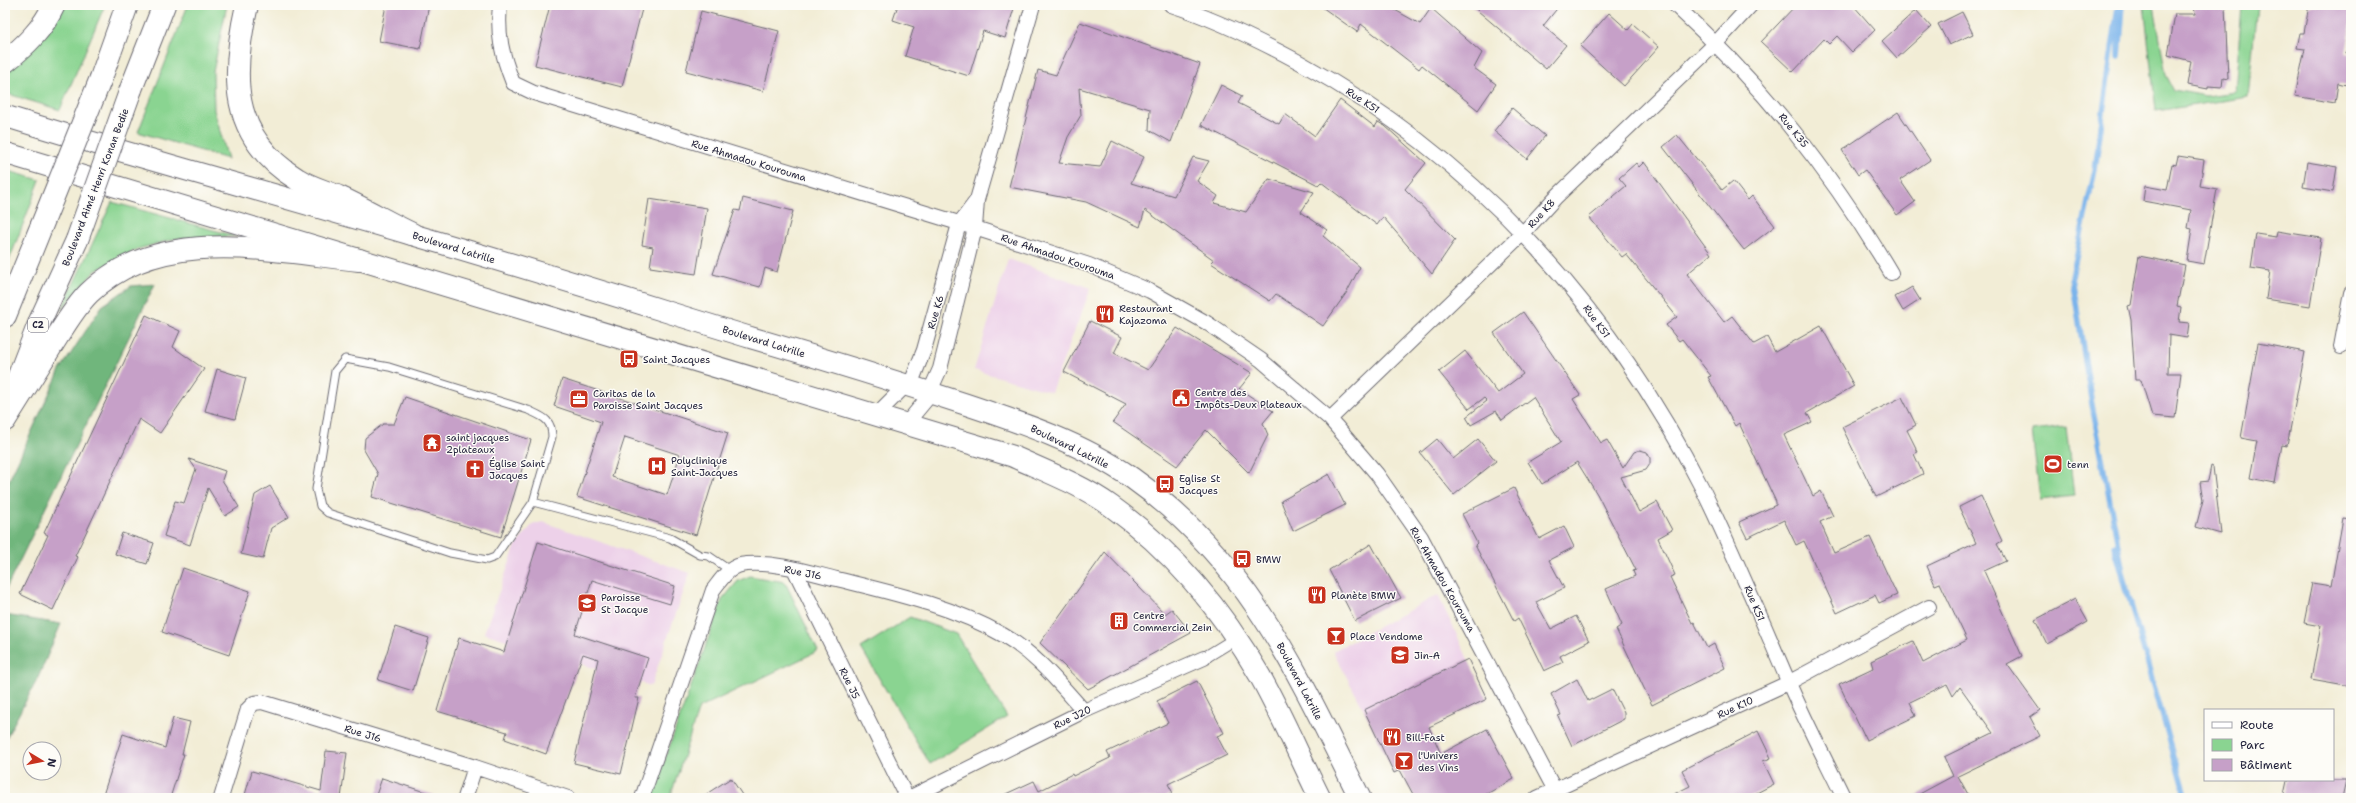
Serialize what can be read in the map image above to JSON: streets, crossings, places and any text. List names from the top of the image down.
{
  "streets": {
    "highway": ["Boulevard Aimé Henri Konan Bedie", "C2"],
    "main road": ["Boulevard Latrille"],
    "street": [
      "Rue K51",
      "Rue K35",
      "Rue Ahmadou Kourouma",
      "Rue K8",
      "Rue K6",
      "Rue J16",
      "Rue J5",
      "Rue K10",
      "Rue J20"
    ]
  },
  "crossings": [
    ["Rue K51", "Rue K8"],
    ["Rue K51", "Rue K10"],
    ["Rue K35", "Rue K8"],
    ["Rue Ahmadou Kourouma", "Rue K8"],
    ["Rue Ahmadou Kourouma", "Rue K6"],
    ["Rue Ahmadou Kourouma", "Rue K10"],
    ["Boulevard Latrille", "Rue K6"],
    ["Rue J16", "Rue J5"],
    ["Rue J16", "Rue J20"],
    ["Rue J5", "Rue J20"]
  ],
  "places": {
    "restaurant": ["Restaurant Kajazoma", "Planète BMW", "Bill-Fast"],
    "bus stop": ["Saint Jacques", "Eglise St Jacques", "BMW"],
    "public building": ["Centre des Impôts-Deux Plateaux"],
    "office": ["Caritas de la Paroisse Saint Jacques"],
    "temple": ["saint jacques 2plateaux"],
    "sports": ["tenn"],
    "hospital": ["Polyclinique Saint-Jacques"],
    "church": ["Église Saint Jacques"],
    "school or university": ["Paroisse St Jacque", "Jin-A"],
    "building": ["Centre Commercial Zein"],
    "bar": ["Place Vendome", "l'Univers des Vins"]
  },
  "legend": ["Route", "Parc", "Bâtiment"],
  "north": "right"
}
